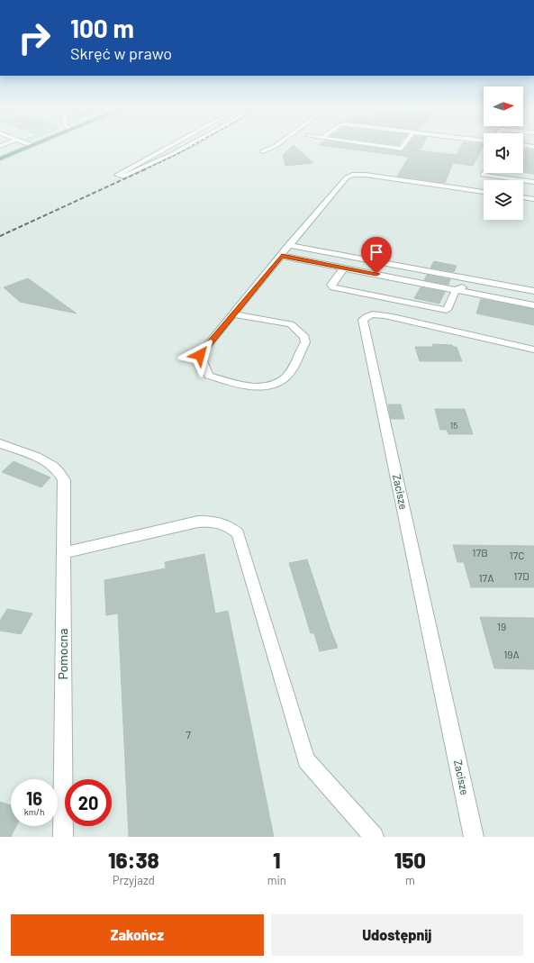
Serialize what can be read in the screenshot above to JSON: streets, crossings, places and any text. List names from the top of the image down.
{
  "streets": {
    "street": ["Zacisze", "Pomocna"]
  },
  "house_numbers": [
    "15",
    "17B",
    "17C",
    "17D",
    "17A",
    "19",
    "19A",
    "7"
  ],
  "north": "right",
  "page": {
    "turn": ["100 m", "Skręć w prawo"],
    "speed": "16 km/h",
    "limit": "20",
    "eta": [
      "16:38",
      "Przyjazd",
      "1",
      "min",
      "150",
      "m"
    ],
    "buttons": ["Zakończ", "Udostępnij"]
  }
}
